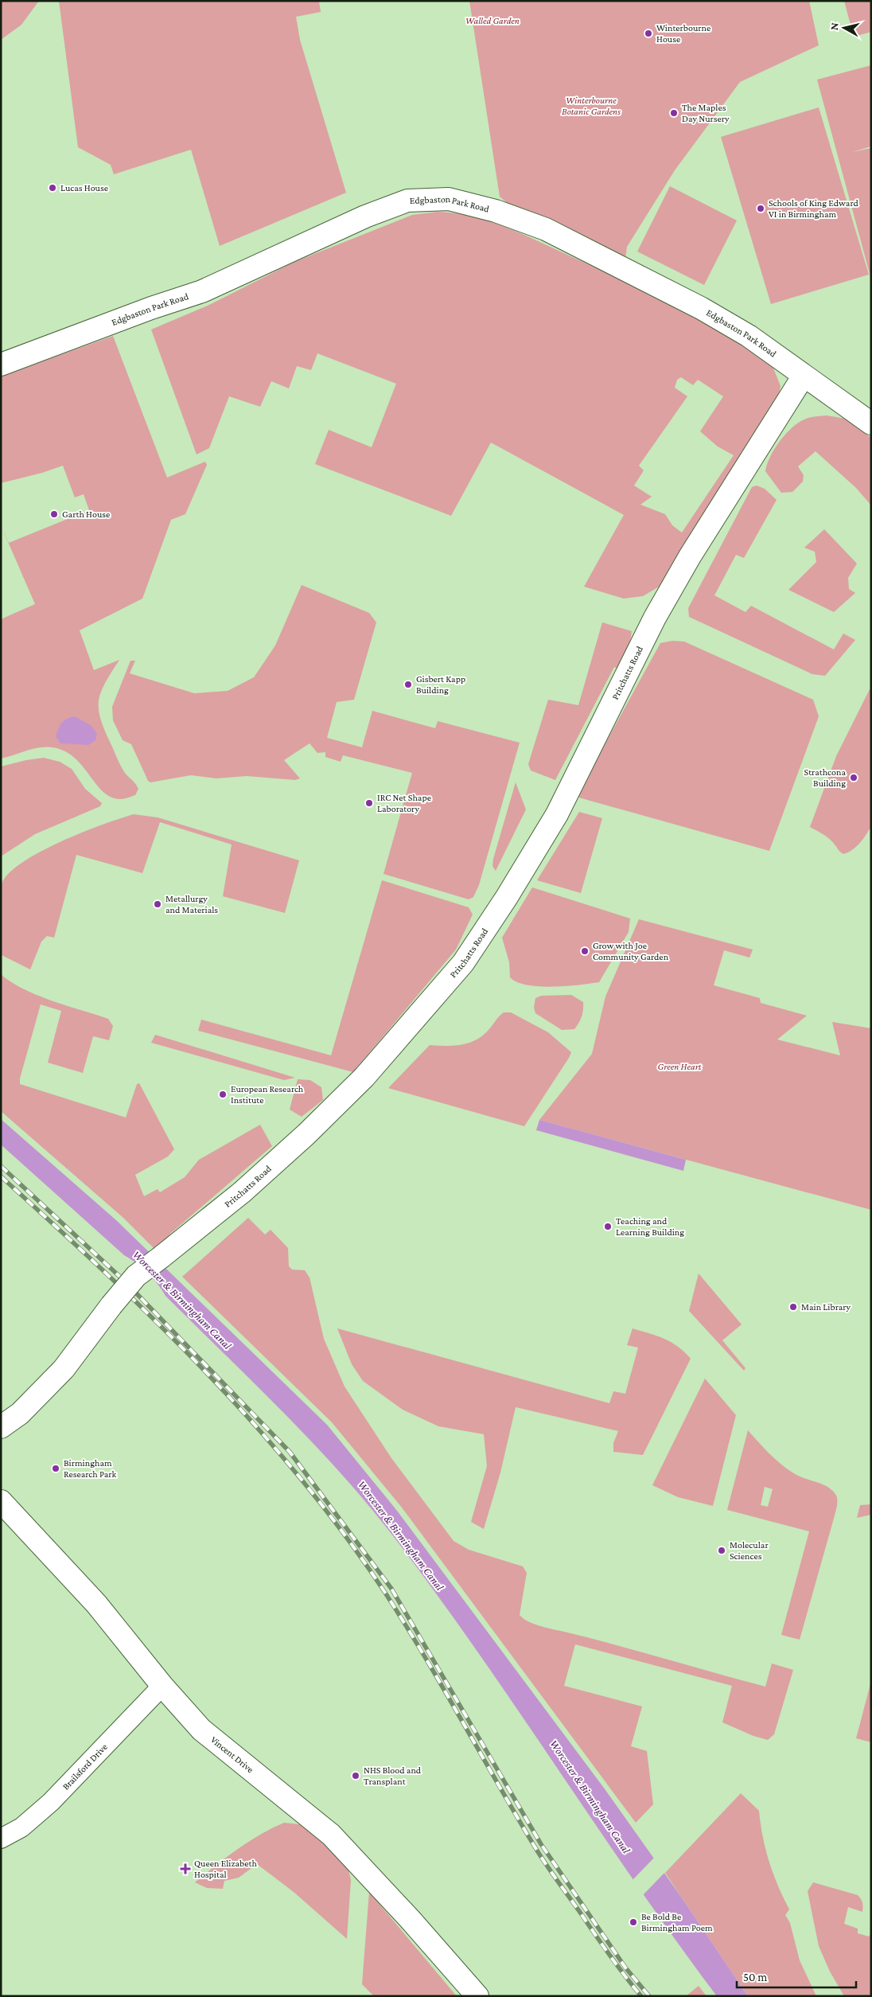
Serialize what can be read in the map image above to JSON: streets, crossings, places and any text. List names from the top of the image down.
{
  "streets": {
    "street": [
      "Edgbaston Park Road",
      "Pritchatts Road",
      "Vincent Drive",
      "Brailsford Drive"
    ]
  },
  "crossings": [
    ["Edgbaston Park Road", "Pritchatts Road"],
    ["Vincent Drive", "Brailsford Drive"]
  ],
  "water": ["Worcester & Birmingham Canal"],
  "parks": ["Walled Garden", "Winterbourne Botanic Gardens", "Green Heart"],
  "places": {
    "other": [
      "Winterbourne House",
      "The Maples Day Nursery",
      "Lucas House",
      "Schools of King Edward VI in Birmingham",
      "Garth House",
      "Gisbert Kapp Building",
      "Strathcona Building",
      "IRC Net Shape Laboratory",
      "Metallurgy and Materials",
      "Grow with Joe Community Garden",
      "European Research Institute",
      "Teaching and Learning Building",
      "Main Library",
      "Birmingham Research Park",
      "Molecular Sciences",
      "NHS Blood and Transplant",
      "Be Bold Be Birmingham Poem"
    ],
    "health": ["Queen Elizabeth Hospital"]
  },
  "scale_bar": "50 m",
  "north": "left"
}
